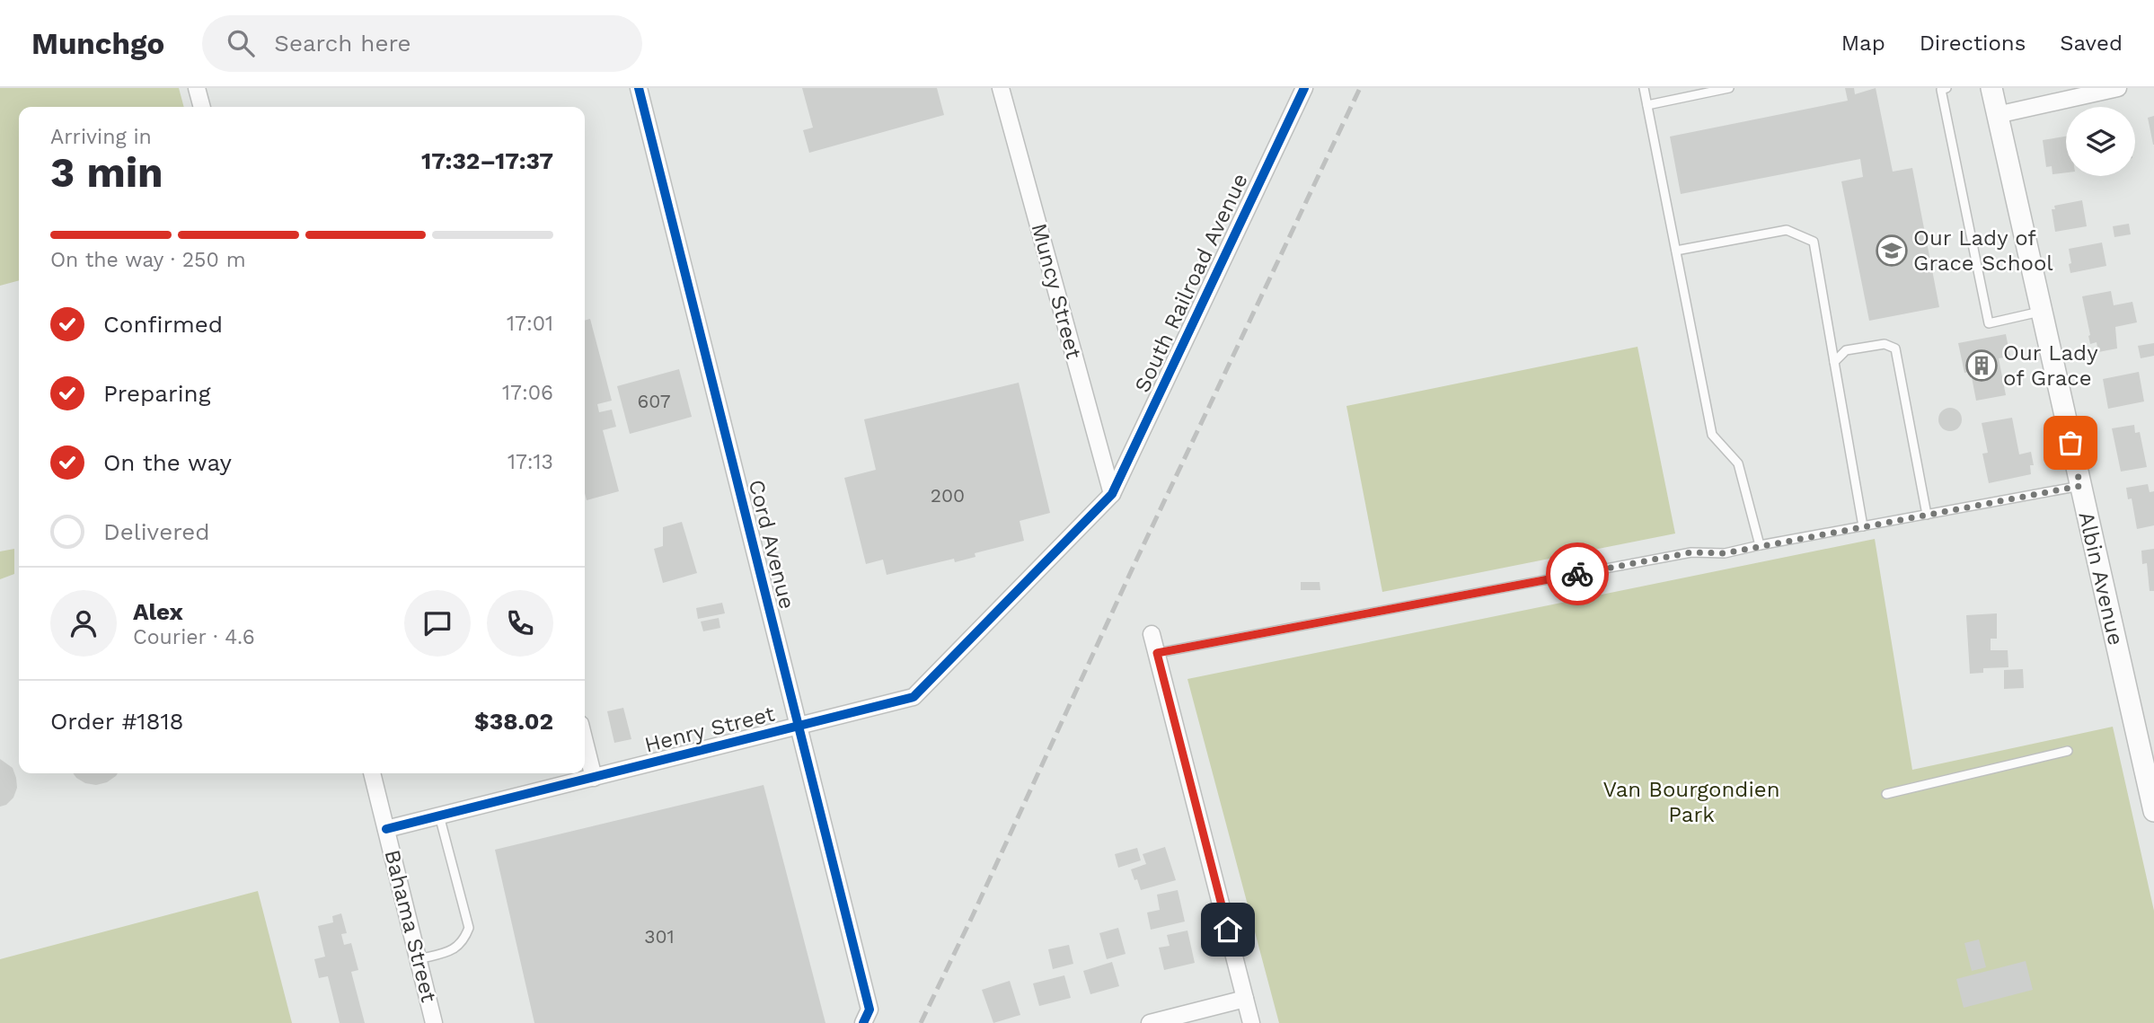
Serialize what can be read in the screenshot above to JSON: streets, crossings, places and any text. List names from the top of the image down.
{
  "streets": {
    "street": [
      "South Railroad Avenue",
      "Muncy Street",
      "Cord Avenue",
      "Albin Avenue",
      "Henry Street",
      "Bahama Street"
    ]
  },
  "crossings": [
    ["South Railroad Avenue", "Muncy Street"],
    ["South Railroad Avenue", "Henry Street"],
    ["Muncy Street", "Henry Street"],
    ["Cord Avenue", "Henry Street"],
    ["Henry Street", "Bahama Street"]
  ],
  "parks": ["Van Bourgondien Park"],
  "places": {
    "school or university": ["Our Lady of Grace School"],
    "building": ["Our Lady of Grace"]
  },
  "house_numbers": ["607", "200", "301"],
  "page": {
    "header": "Munchgo",
    "search": "Search here",
    "nav": ["Map", "Directions", "Saved"],
    "heading": ["3 min", "Arriving in", "17:32–17:37"],
    "panel": [
      "Alex",
      "Courier · 4.6",
      "Order #1818",
      "$38.02"
    ],
    "bar": "On the way · 250 m",
    "list": [
      ["Confirmed", "17:01"],
      ["Preparing", "17:06"],
      ["On the way", "17:13"],
      "Delivered"
    ]
  }
}
